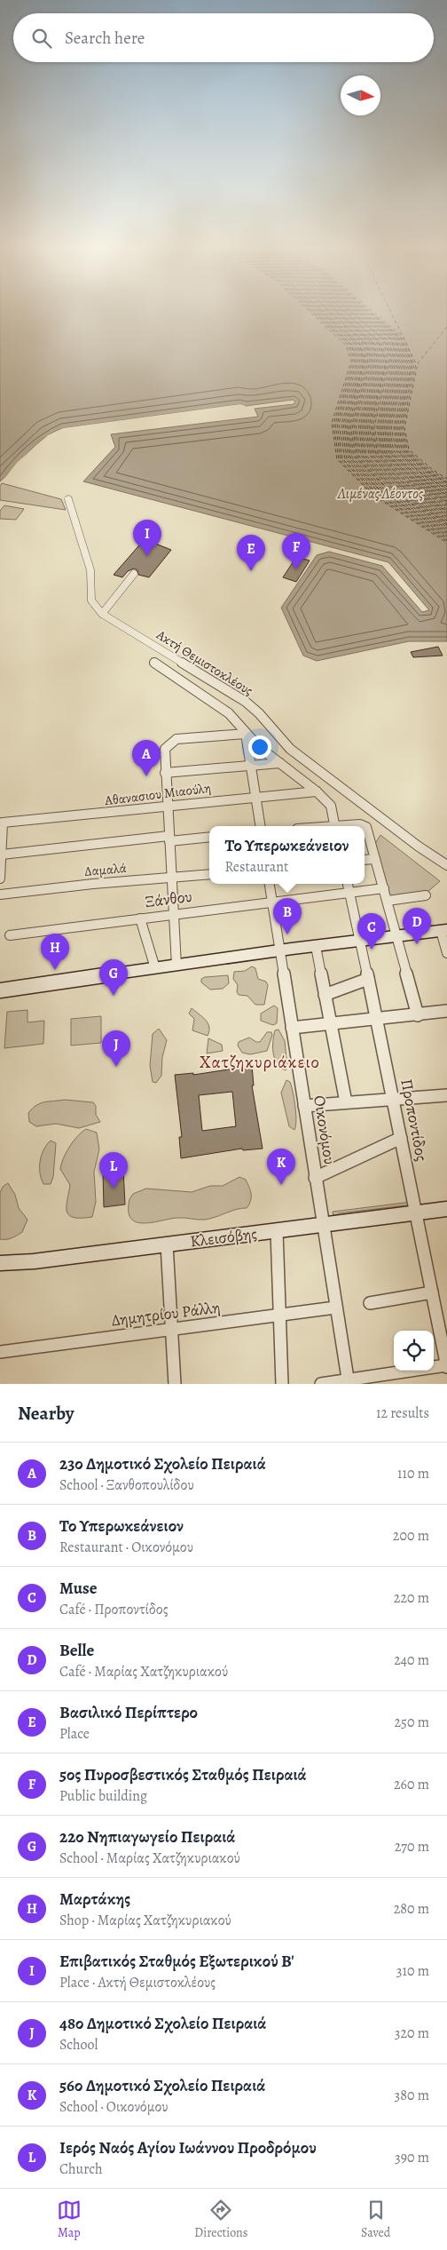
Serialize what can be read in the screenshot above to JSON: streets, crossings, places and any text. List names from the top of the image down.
{
  "streets": {
    "street": [
      "Ακτή Θεμιστοκλέους",
      "Αθανασιου Μιαούλη",
      "Δαμαλά",
      "Ξάνθου",
      "Προποντίδος",
      "Οικονόμου",
      "Κλεισόβης",
      "Δημητρίου Ράλλη"
    ]
  },
  "crossings": [
    ["Ξάνθου", "Προποντίδος"],
    ["Ξάνθου", "Οικονόμου"],
    ["Προποντίδος", "Κλεισόβης"],
    ["Οικονόμου", "Κλεισόβης"],
    ["Οικονόμου", "Δημητρίου Ράλλη"]
  ],
  "districts": ["Χατζηκυριάκειο"],
  "water": ["Λιμένας Λέοντος"],
  "north": "right",
  "page": {
    "search": "Search here",
    "pins": [
      "I",
      "F",
      "E",
      "A",
      "B",
      "D",
      "C",
      "H",
      "G",
      "J",
      "K",
      "L"
    ],
    "popup": ["Το Υπερωκεάνειον", "Restaurant"],
    "heading": ["Nearby", "12 results"],
    "list": [
      {
        "mark": "A",
        "name": "23ο Δημοτικό Σχολείο Πειραιά",
        "note": "School · Ξανθοπουλίδου",
        "value": "110 m"
      },
      {
        "mark": "B",
        "name": "Το Υπερωκεάνειον",
        "note": "Restaurant · Οικονόμου",
        "value": "200 m"
      },
      {
        "mark": "C",
        "name": "Muse",
        "note": "Café · Προποντίδος",
        "value": "220 m"
      },
      {
        "mark": "D",
        "name": "Belle",
        "note": "Café · Μαρίας Χατζηκυριακού",
        "value": "240 m"
      },
      {
        "mark": "E",
        "name": "Βασιλικό Περίπτερο",
        "note": "Place",
        "value": "250 m"
      },
      {
        "mark": "F",
        "name": "5ος Πυροσβεστικός Σταθμός Πειραιά",
        "note": "Public building",
        "value": "260 m"
      },
      {
        "mark": "G",
        "name": "22ο Νηπιαγωγείο Πειραιά",
        "note": "School · Μαρίας Χατζηκυριακού",
        "value": "270 m"
      },
      {
        "mark": "H",
        "name": "Μαρτάκης",
        "note": "Shop · Μαρίας Χατζηκυριακού",
        "value": "280 m"
      },
      {
        "mark": "I",
        "name": "Επιβατικός Σταθμός Εξωτερικού Β'",
        "note": "Place · Ακτή Θεμιστοκλέους",
        "value": "310 m"
      },
      {
        "mark": "J",
        "name": "48ο Δημοτικό Σχολείο Πειραιά",
        "note": "School",
        "value": "320 m"
      },
      {
        "mark": "K",
        "name": "56ο Δημοτικό Σχολείο Πειραιά",
        "note": "School · Οικονόμου",
        "value": "380 m"
      },
      {
        "mark": "L",
        "name": "Ιερός Ναός Αγίου Ιωάννου Προδρόμου",
        "note": "Church",
        "value": "390 m"
      }
    ],
    "nav": ["Map", "Directions", "Saved"]
  }
}
